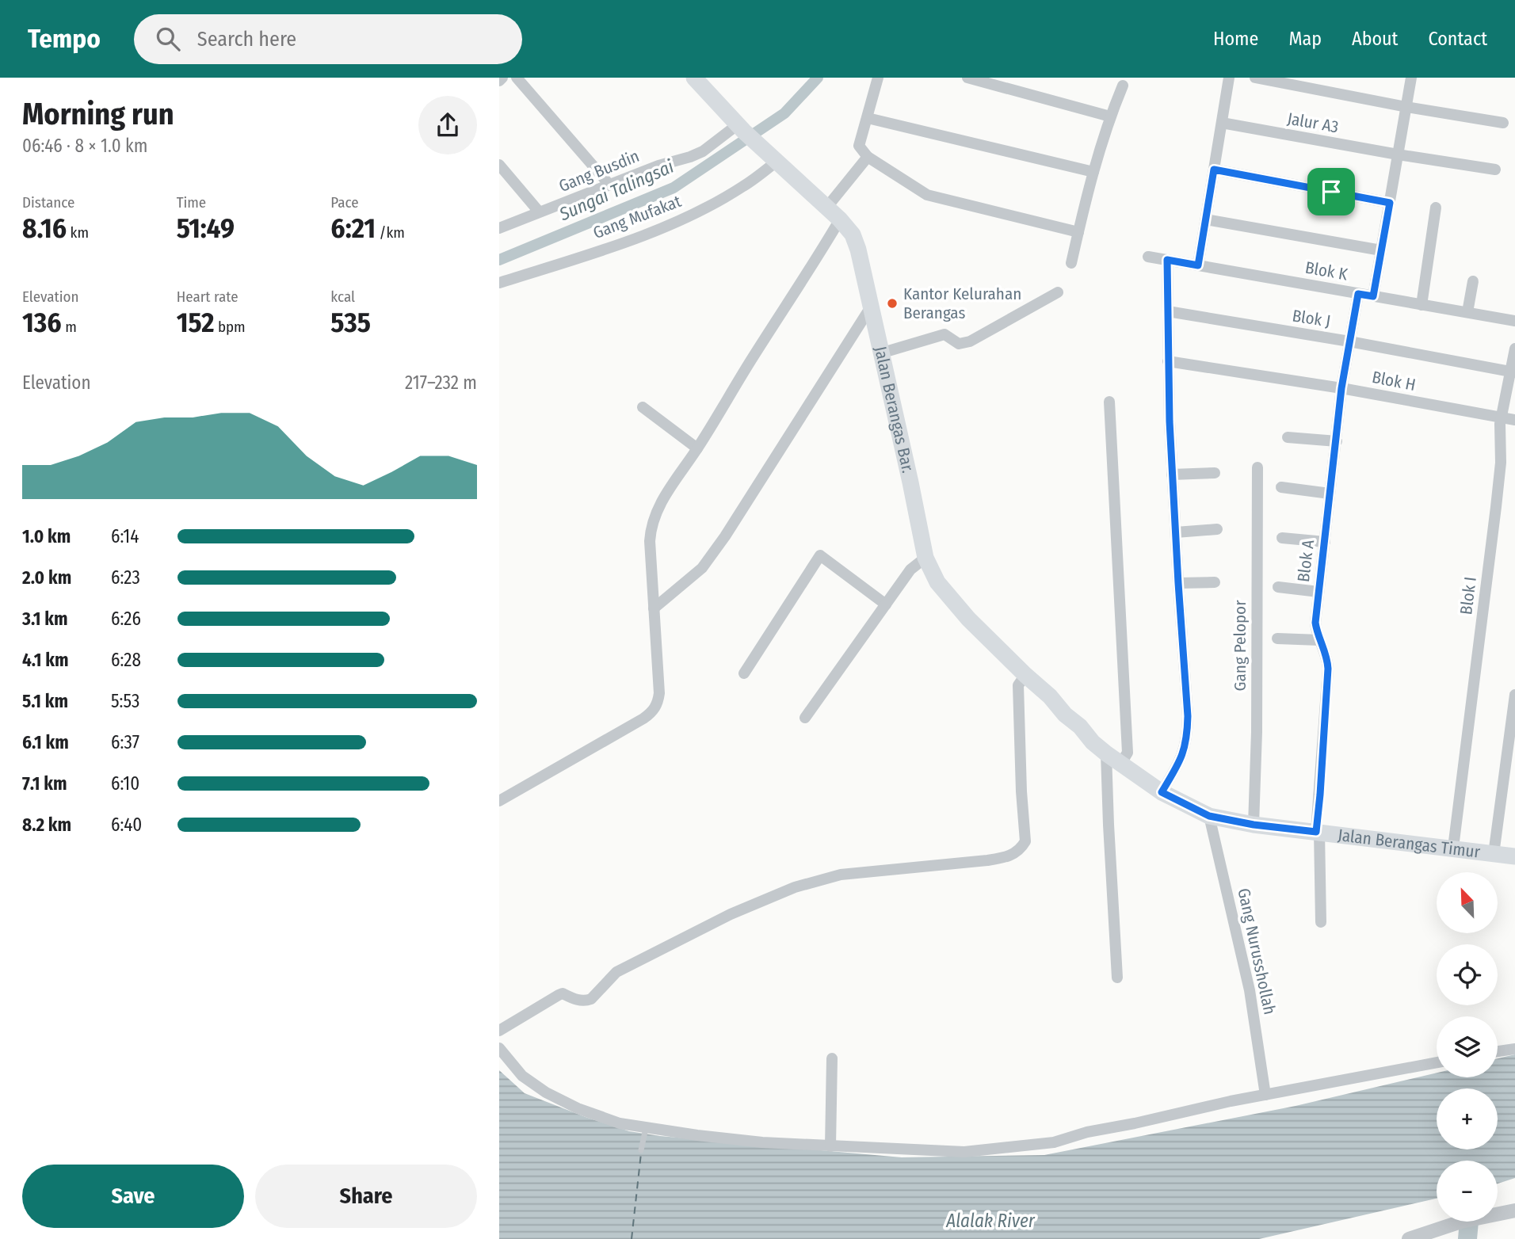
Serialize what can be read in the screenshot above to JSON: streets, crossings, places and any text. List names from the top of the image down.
{
  "streets": {
    "main road": ["Jalan Berangas Bar.", "Jalan Berangas Timur"],
    "street": [
      "Jalur A3",
      "Gang Busdin",
      "Gang Mufakat",
      "Blok K",
      "Blok J",
      "Blok H",
      "Blok A",
      "Blok I",
      "Gang Pelopor",
      "Gang Nurusshollah"
    ]
  },
  "crossings": [
    ["Gang Busdin", "Jalan Berangas Bar."],
    ["Gang Mufakat", "Jalan Berangas Bar."],
    ["Blok K", "Blok A"],
    ["Blok J", "Blok A"],
    ["Blok J", "Blok I"],
    ["Blok H", "Blok A"],
    ["Blok H", "Blok I"],
    ["Jalan Berangas Bar.", "Jalan Berangas Timur"],
    ["Blok A", "Jalan Berangas Timur"],
    ["Blok I", "Jalan Berangas Timur"],
    ["Gang Pelopor", "Jalan Berangas Timur"],
    ["Jalan Berangas Timur", "Gang Nurusshollah"]
  ],
  "water": ["Sungai Talingsai", "Alalak River"],
  "places": ["Kantor Kelurahan Berangas"],
  "north": "top left",
  "page": {
    "header": "Tempo",
    "search": "Search here",
    "nav": [
      "Home",
      "Map",
      "About",
      "Contact"
    ],
    "heading": ["Morning run", "06:46 · 8 × 1.0 km"],
    "stats": [
      ["Distance", "8.16 km"],
      ["Time", "51:49"],
      ["Pace", "6:21 /km"],
      ["Elevation", "136 m"],
      ["Heart rate", "152 bpm"],
      ["kcal", "535"]
    ],
    "chart": ["Elevation", "217–232 m"],
    "list": [
      {
        "name": "1.0 km",
        "note": "6:14"
      },
      {
        "name": "2.0 km",
        "note": "6:23"
      },
      {
        "name": "3.1 km",
        "note": "6:26"
      },
      {
        "name": "4.1 km",
        "note": "6:28"
      },
      {
        "name": "5.1 km",
        "note": "5:53"
      },
      {
        "name": "6.1 km",
        "note": "6:37"
      },
      {
        "name": "7.1 km",
        "note": "6:10"
      },
      {
        "name": "8.2 km",
        "note": "6:40"
      }
    ],
    "map_buttons": ["+", "−"],
    "buttons": ["Save", "Share"]
  }
}
